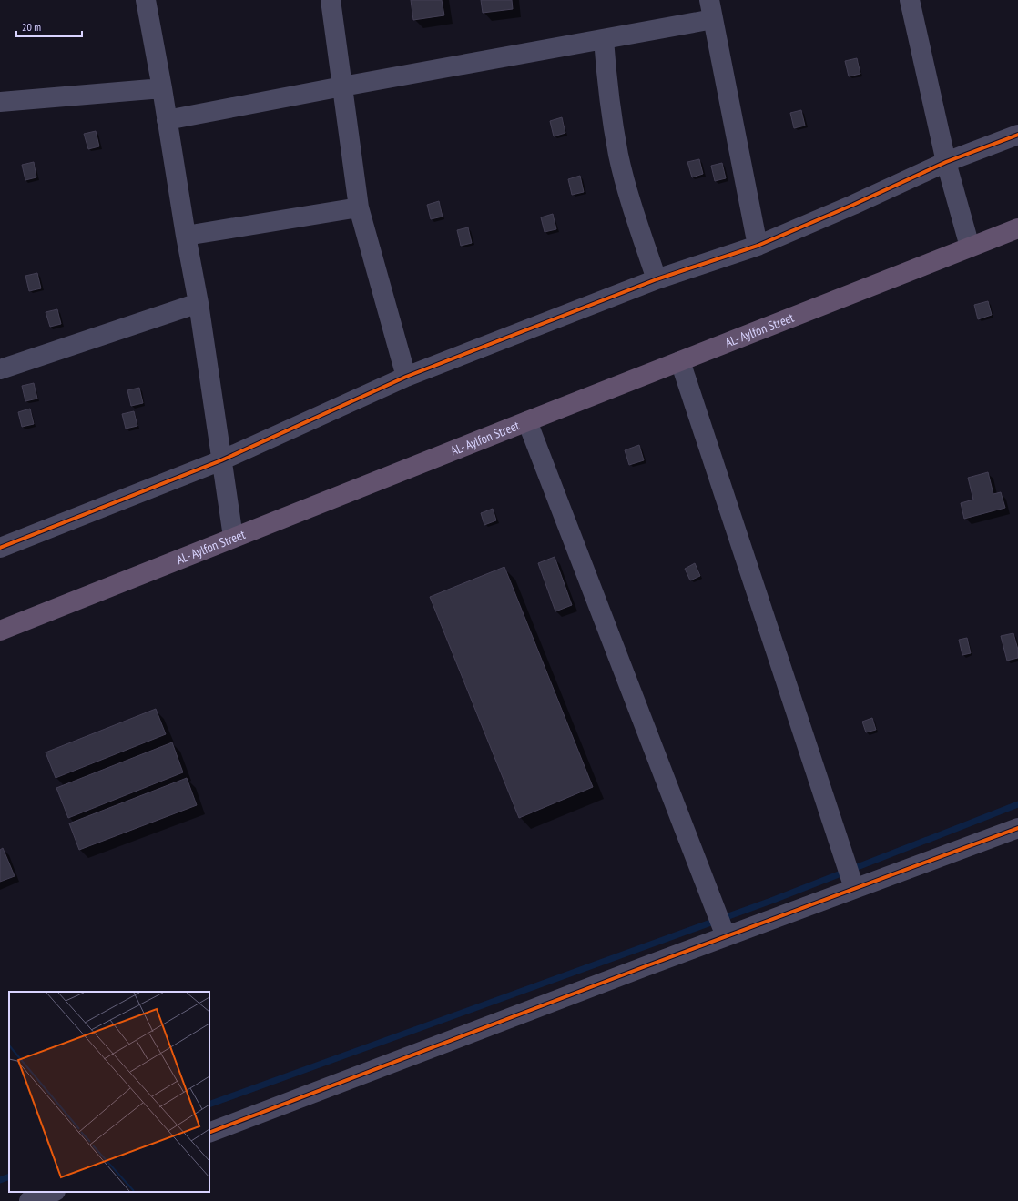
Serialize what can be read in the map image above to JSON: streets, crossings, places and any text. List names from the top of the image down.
{
  "streets": {
    "highway": ["AL- Aylfon Street"]
  },
  "scale_bar": "20 m"
}
